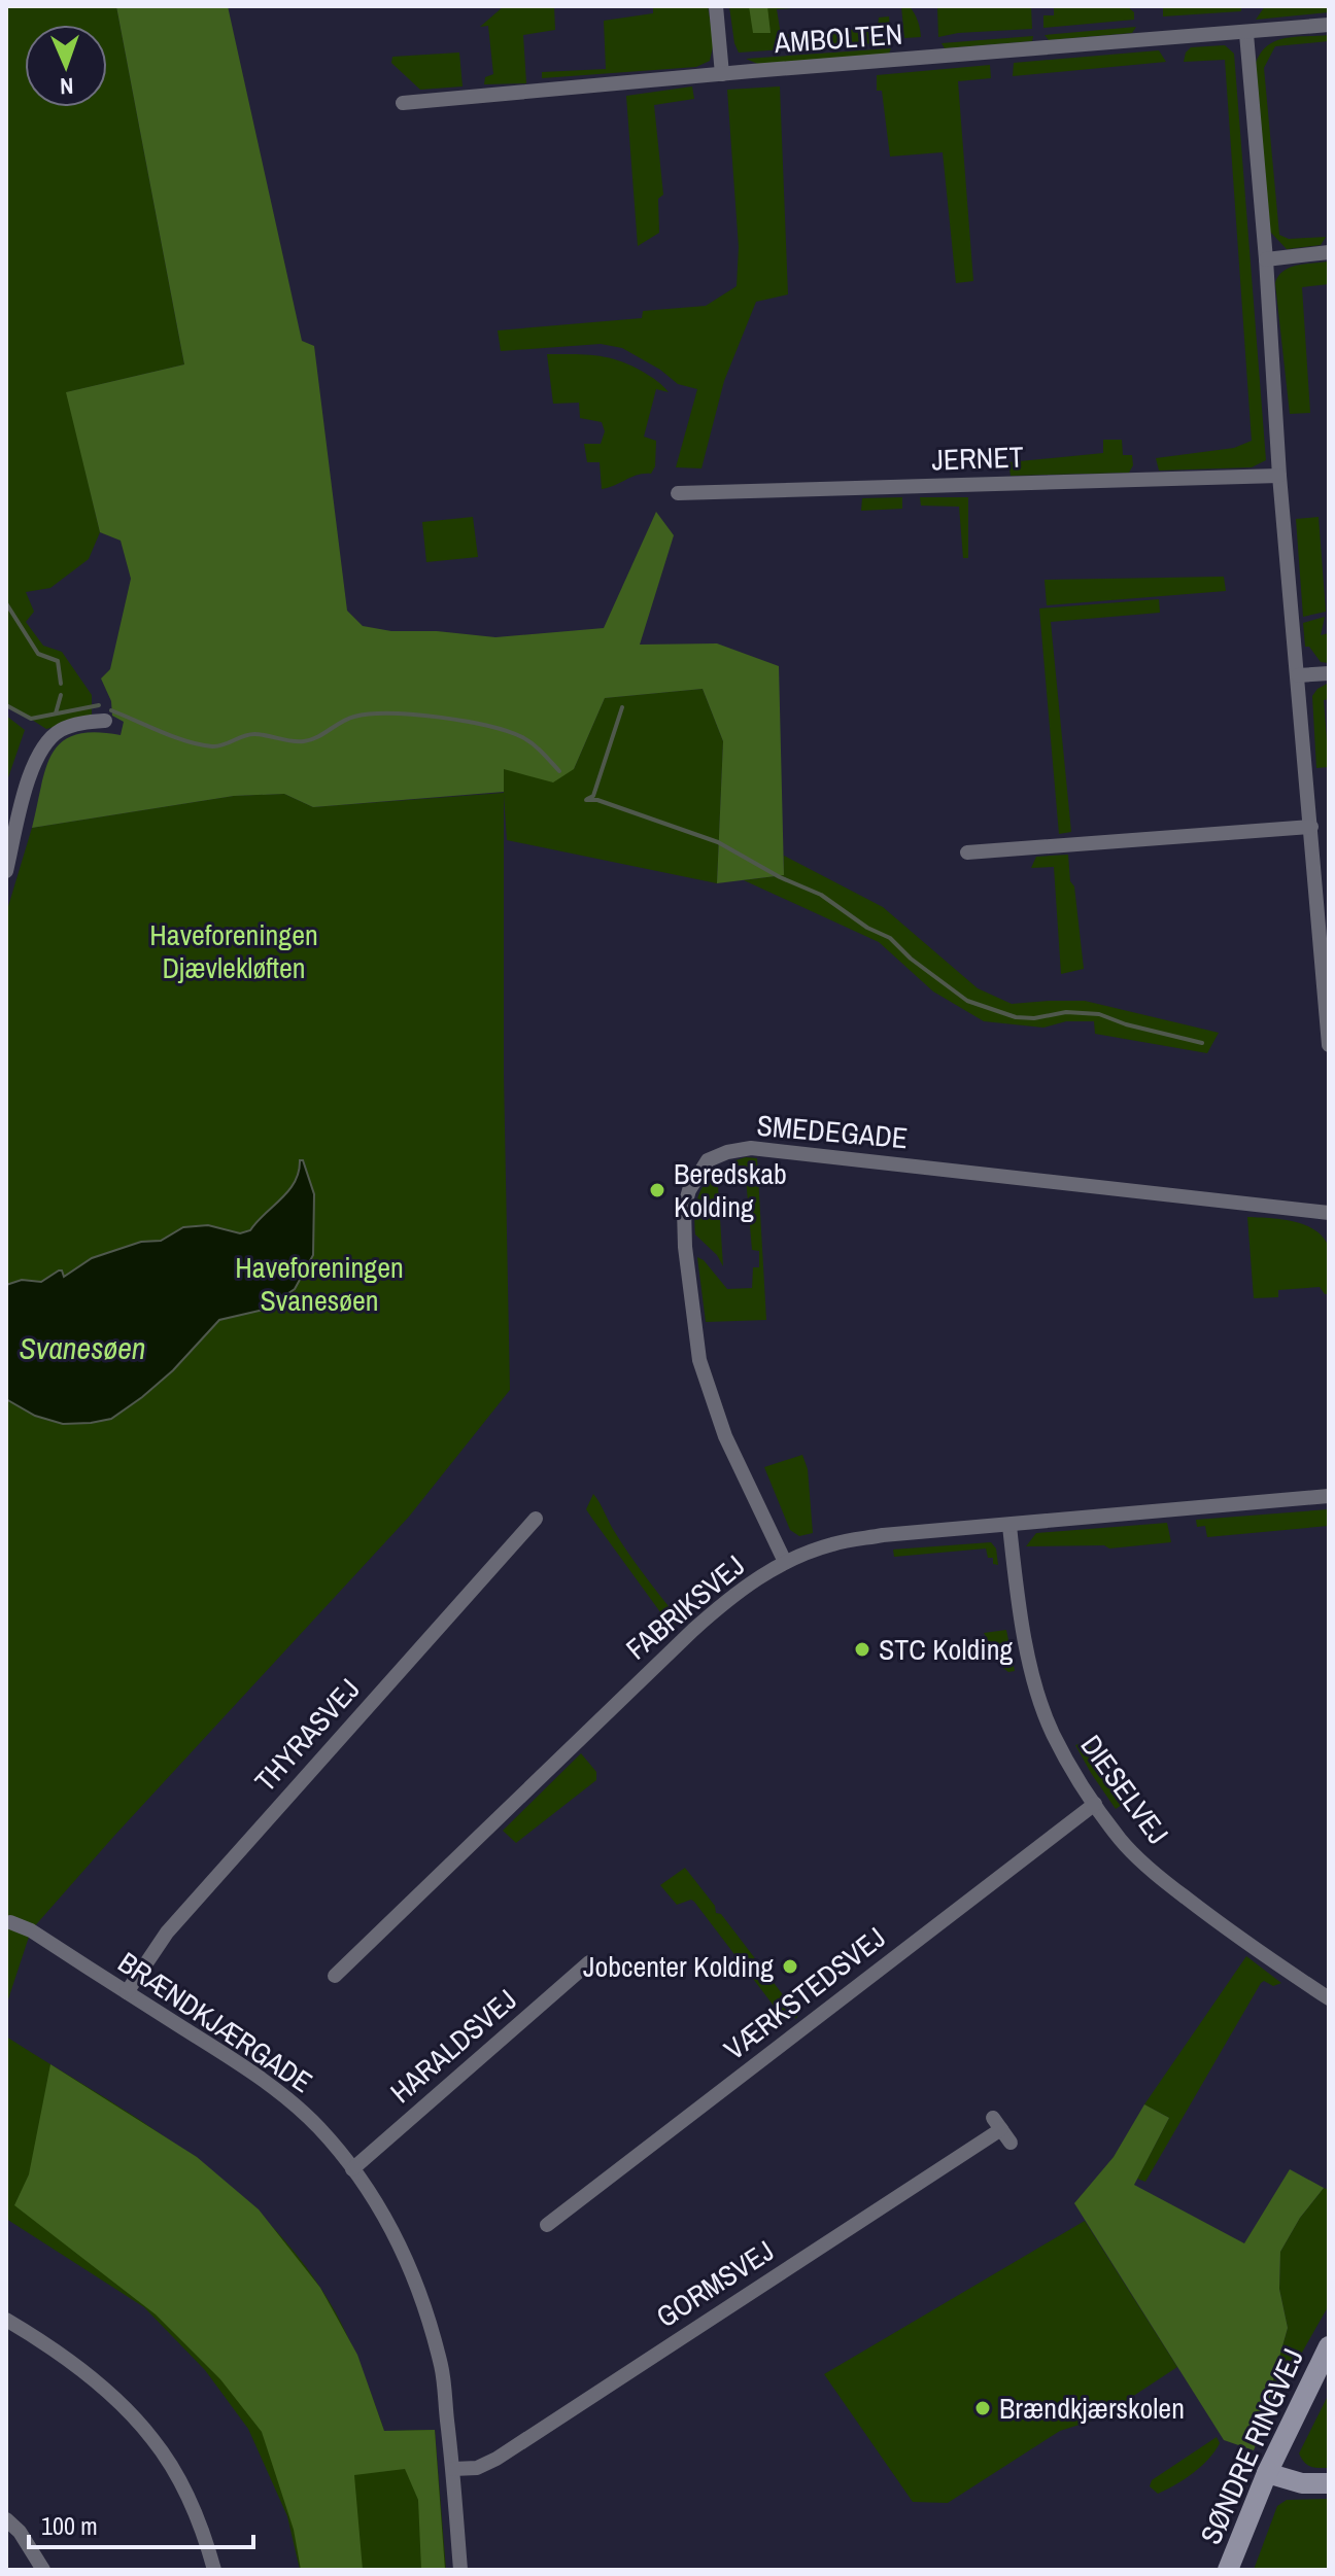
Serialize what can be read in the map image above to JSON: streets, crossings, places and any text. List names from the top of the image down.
{
  "streets": {
    "main road": ["SØNDRE RINGVEJ"],
    "street": [
      "AMBOLTEN",
      "JERNET",
      "SMEDEGADE",
      "FABRIKSVEJ",
      "THYRASVEJ",
      "DIESELVEJ",
      "VÆRKSTEDSVEJ",
      "BRÆNDKJÆRGADE",
      "HARALDSVEJ",
      "GORMSVEJ"
    ]
  },
  "crossings": [
    ["SMEDEGADE", "FABRIKSVEJ"],
    ["FABRIKSVEJ", "DIESELVEJ"],
    ["THYRASVEJ", "BRÆNDKJÆRGADE"],
    ["DIESELVEJ", "VÆRKSTEDSVEJ"],
    ["BRÆNDKJÆRGADE", "HARALDSVEJ"],
    ["BRÆNDKJÆRGADE", "GORMSVEJ"]
  ],
  "water": ["Svanesøen"],
  "parks": ["Haveforeningen Djævlekløften", "Haveforeningen Svanesøen"],
  "places": [
    "Beredskab Kolding",
    "STC Kolding",
    "Jobcenter Kolding",
    "Brændkjærskolen"
  ],
  "scale_bar": "100 m",
  "north": "bottom"
}
